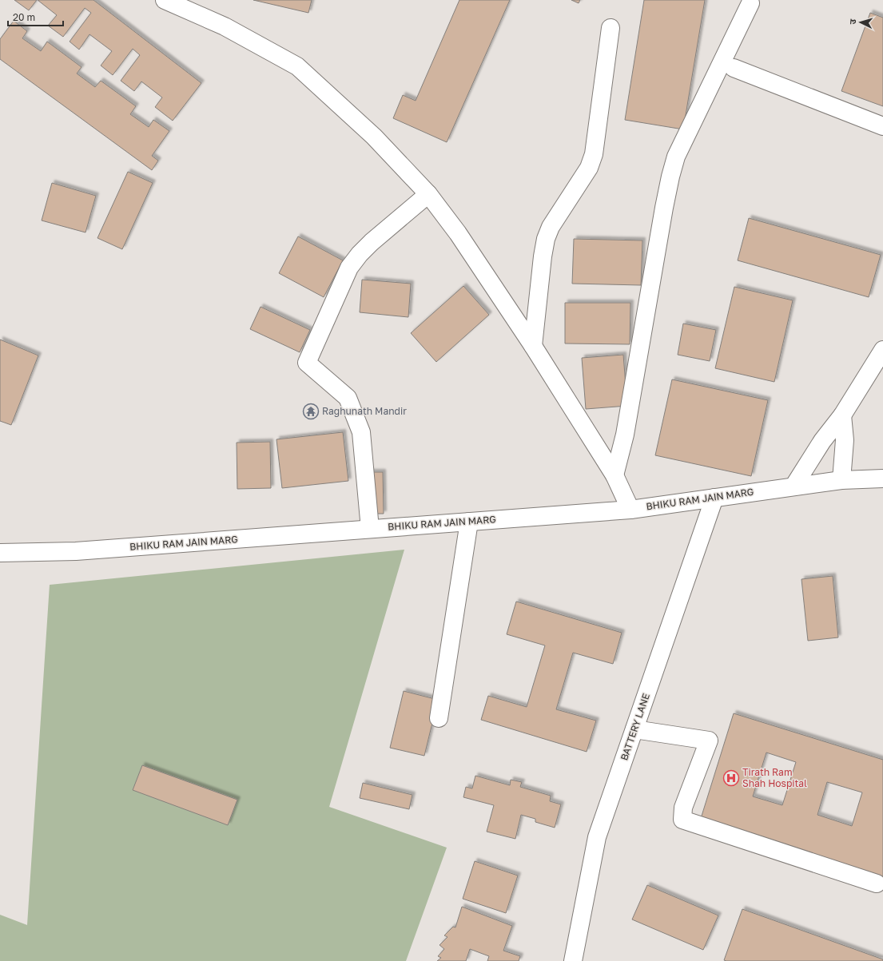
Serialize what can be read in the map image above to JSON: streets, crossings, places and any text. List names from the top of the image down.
{
  "streets": {
    "street": ["BHIKU RAM JAIN MARG", "BATTERY LANE"]
  },
  "crossings": [
    ["BHIKU RAM JAIN MARG", "BATTERY LANE"]
  ],
  "places": {
    "temple": ["Raghunath Mandir"],
    "hospital": ["Tirath Ram Shah Hospital"]
  },
  "scale_bar": "20 m",
  "north": "left"
}
